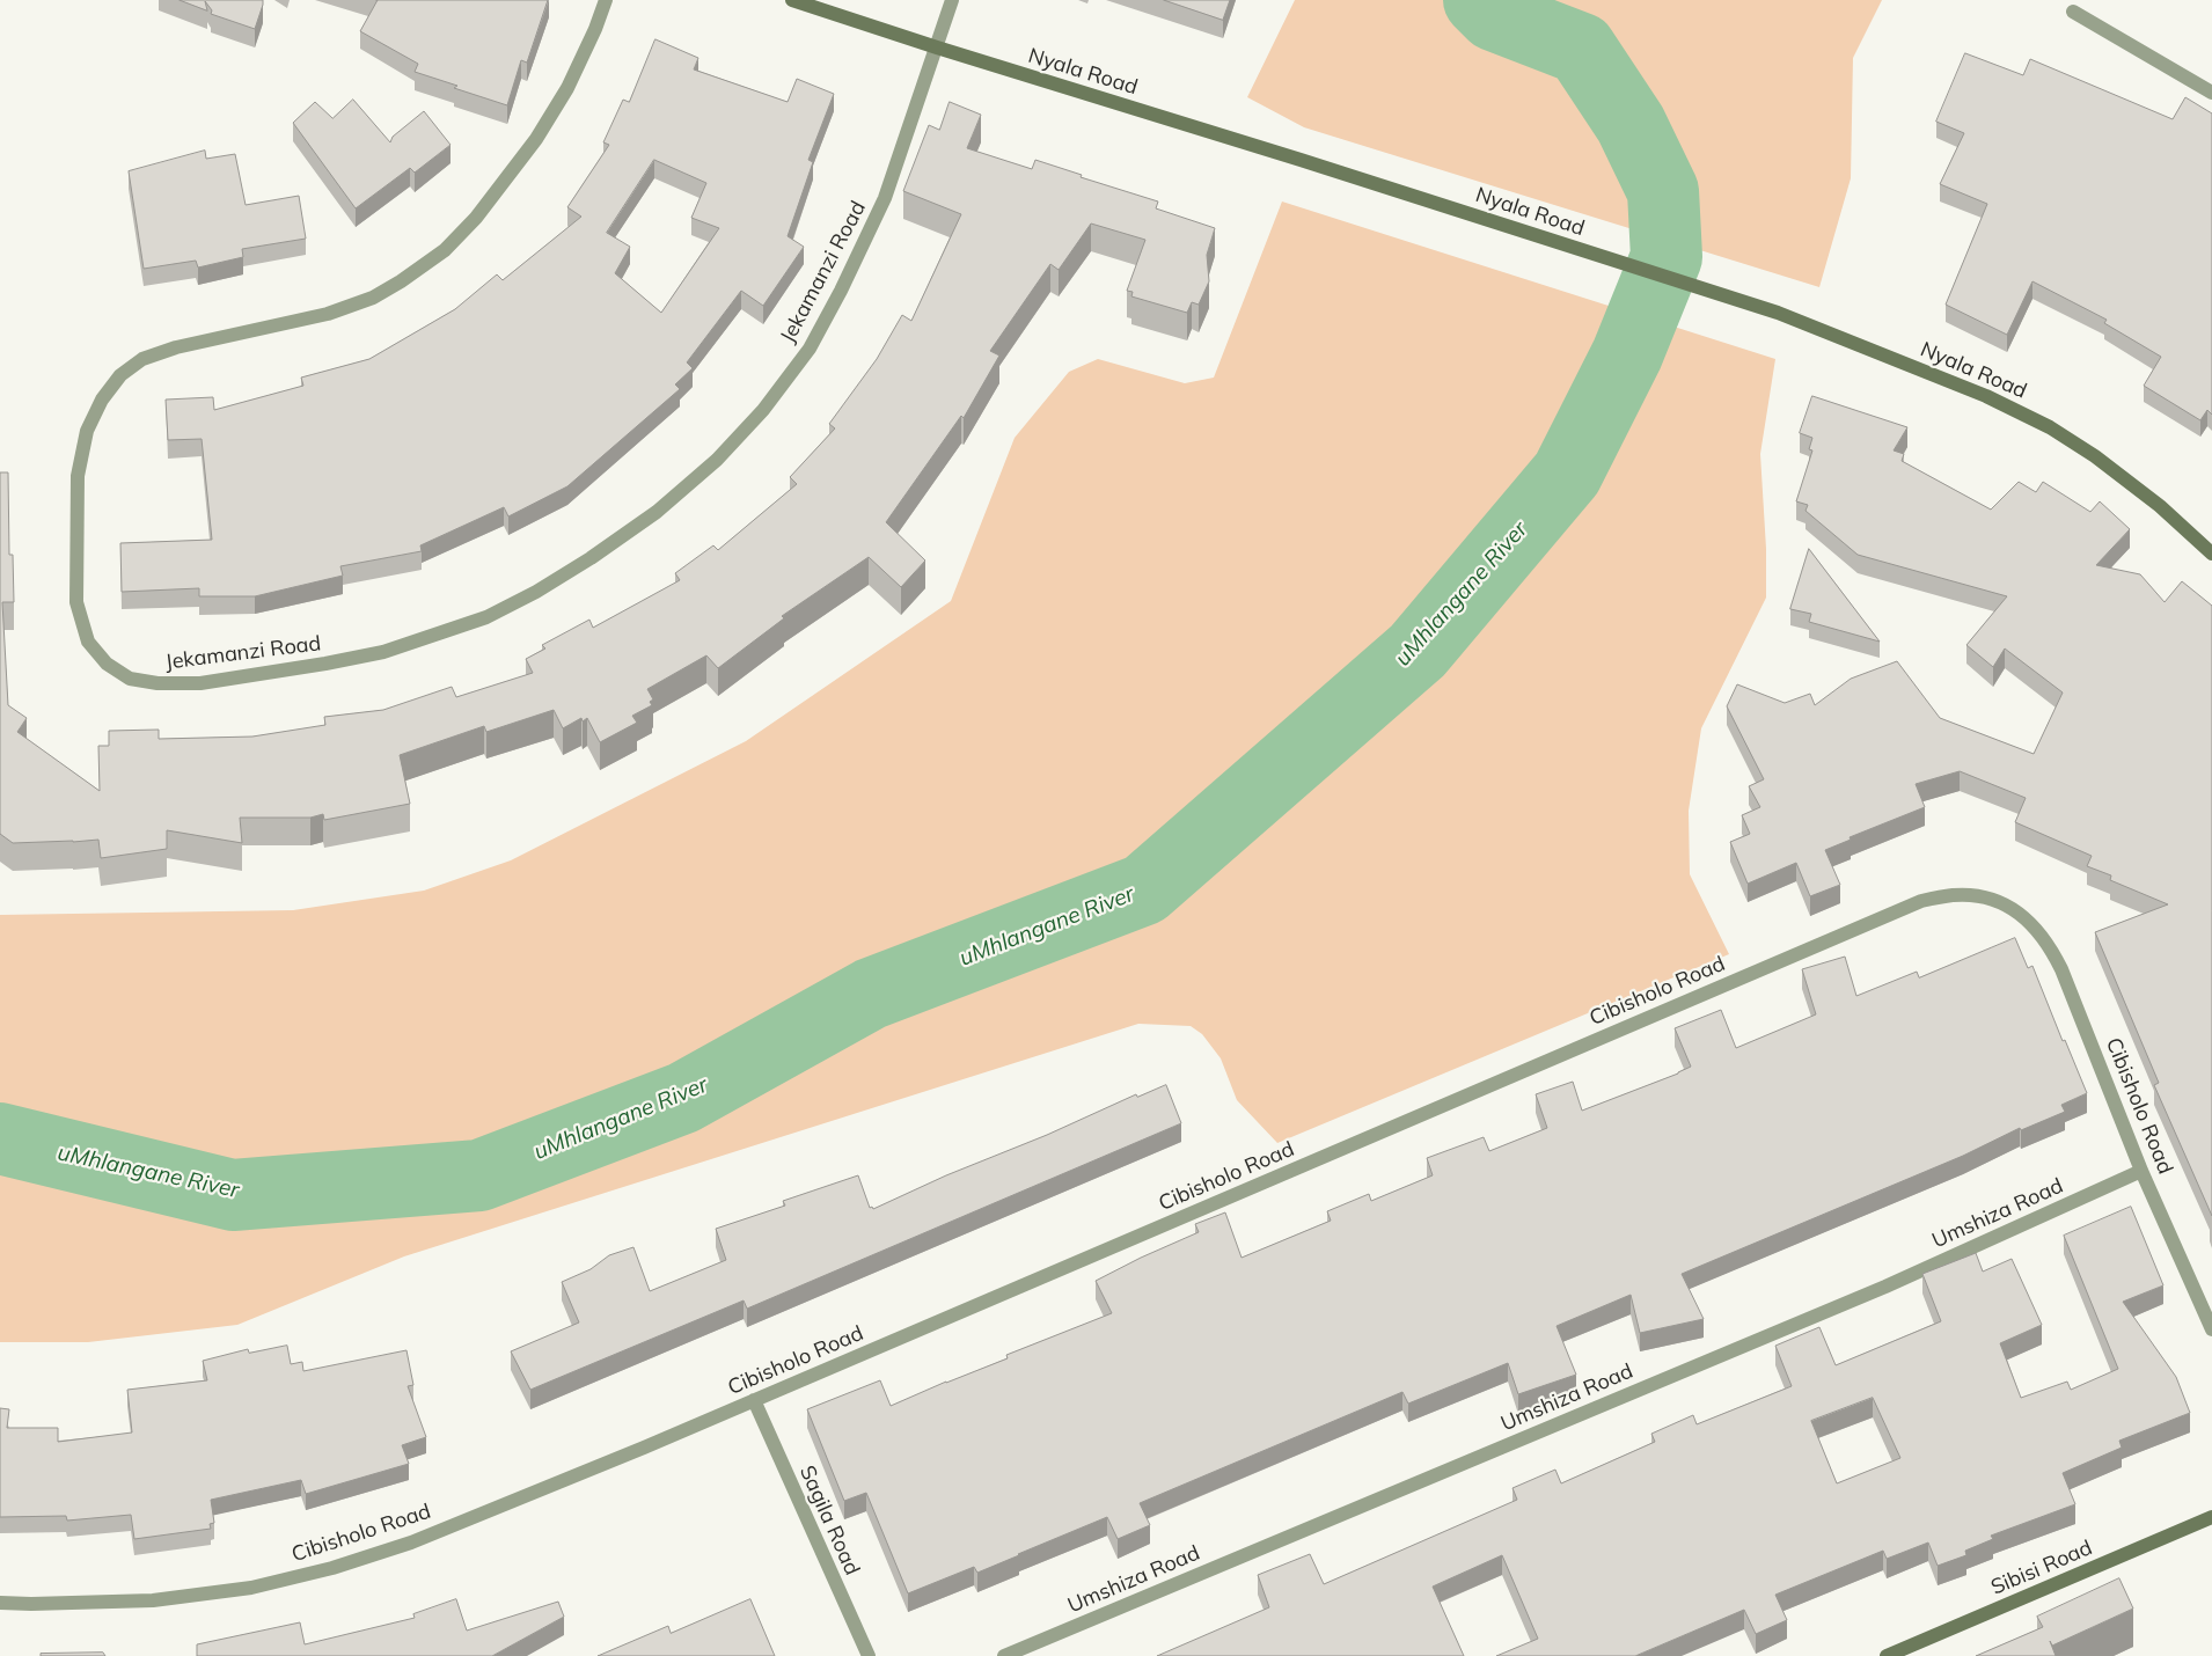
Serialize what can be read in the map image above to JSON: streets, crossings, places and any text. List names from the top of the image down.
{
  "streets": {
    "street": [
      "Nyala Road",
      "Jekamanzi Road",
      "Cibisholo Road",
      "Umshiza Road",
      "Sagila Road",
      "Sibisi Road"
    ]
  },
  "crossings": [
    ["Nyala Road", "Jekamanzi Road"],
    ["Cibisholo Road", "Umshiza Road"],
    ["Cibisholo Road", "Sagila Road"]
  ],
  "water": ["uMhlangane River"]
}
